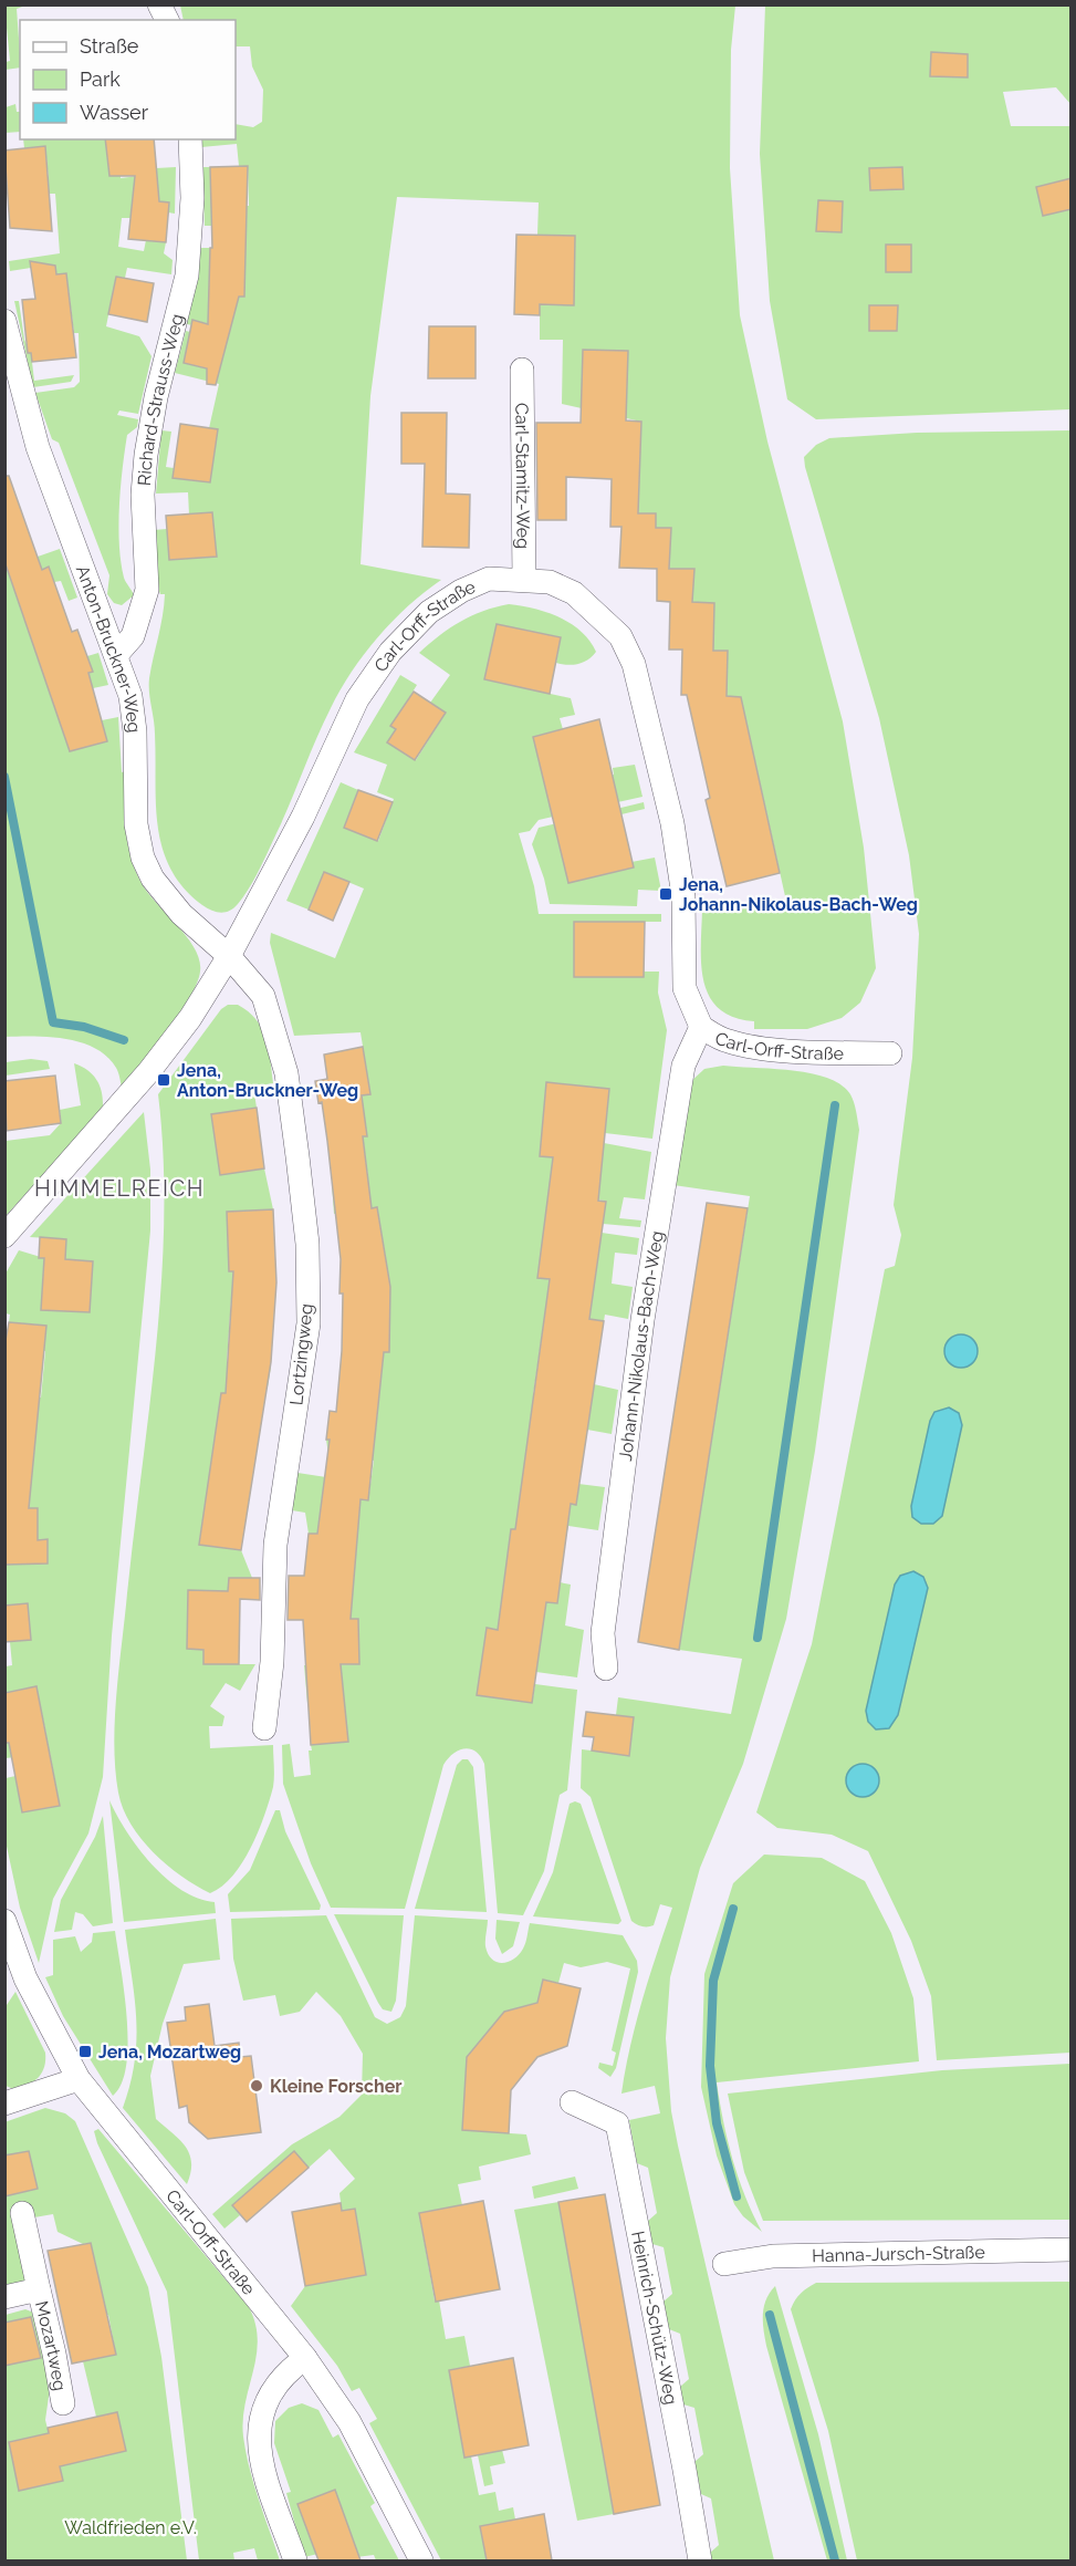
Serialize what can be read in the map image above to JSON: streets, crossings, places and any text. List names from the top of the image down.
{
  "streets": {
    "street": [
      "Richard-Strauss-Weg",
      "Carl-Stamitz-Weg",
      "Carl-Orff-Straße",
      "Anton-Bruckner-Weg",
      "Johann-Nikolaus-Bach-Weg",
      "Lortzingweg",
      "Hanna-Jursch-Straße",
      "Heinrich-Schütz-Weg",
      "Mozartweg"
    ]
  },
  "crossings": [
    ["Richard-Strauss-Weg", "Anton-Bruckner-Weg"],
    ["Carl-Stamitz-Weg", "Carl-Orff-Straße"],
    ["Carl-Orff-Straße", "Anton-Bruckner-Weg"],
    ["Carl-Orff-Straße", "Johann-Nikolaus-Bach-Weg"],
    ["Carl-Orff-Straße", "Lortzingweg"],
    ["Anton-Bruckner-Weg", "Lortzingweg"]
  ],
  "districts": ["HIMMELREICH"],
  "parks": ["Waldfrieden e.V."],
  "places": {
    "transit": ["Jena, Johann-Nikolaus-Bach-Weg", "Jena, Anton-Bruckner-Weg", "Jena, Mozartweg"],
    "other": ["Kleine Forscher"]
  },
  "legend": ["Straße", "Park", "Wasser"]
}
